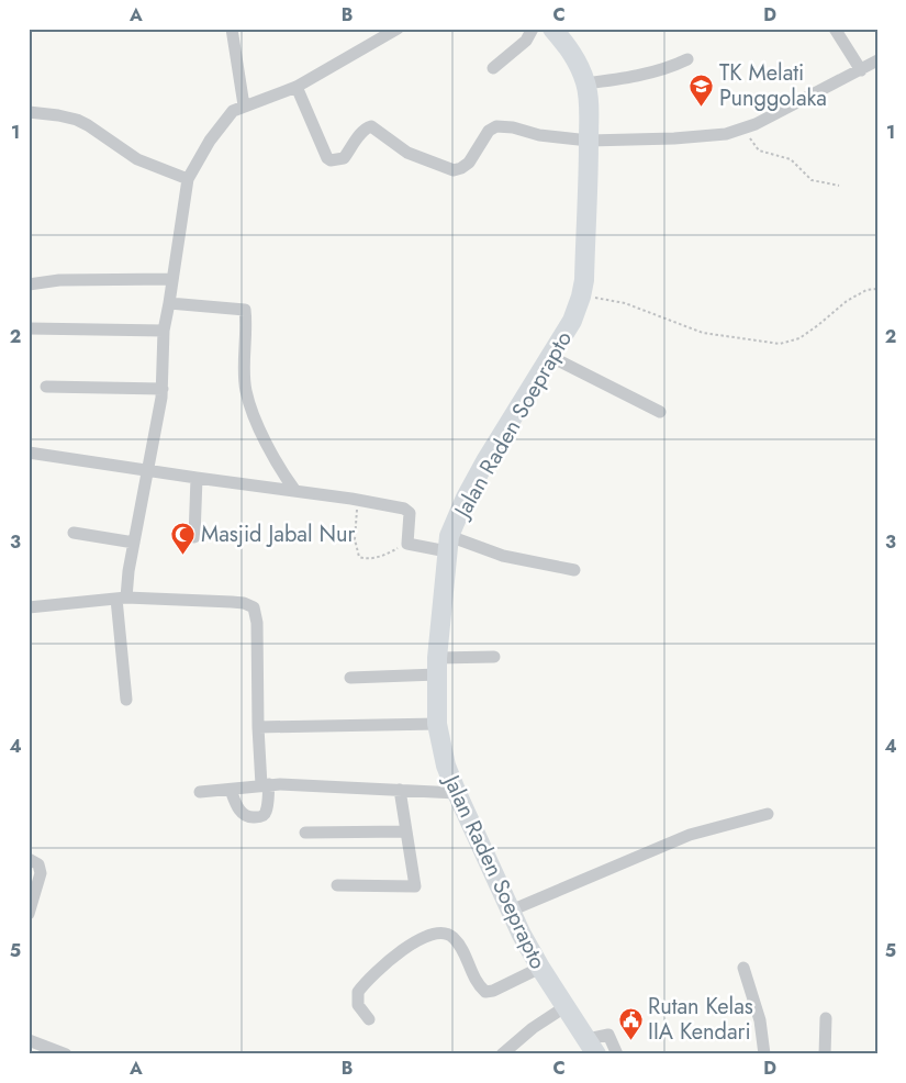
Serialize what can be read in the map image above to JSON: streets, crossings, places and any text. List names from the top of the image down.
{
  "streets": {
    "highway": ["Jalan Raden Soeprapto"]
  },
  "places": {
    "school or university": ["TK Melati Punggolaka"],
    "mosque": ["Masjid Jabal Nur"],
    "public building": ["Rutan Kelas IIA Kendari"]
  },
  "grid": {
    "columns": [
      "A",
      "B",
      "C",
      "D"
    ],
    "rows": [
      "1",
      "2",
      "3",
      "4",
      "5"
    ]
  }
}
